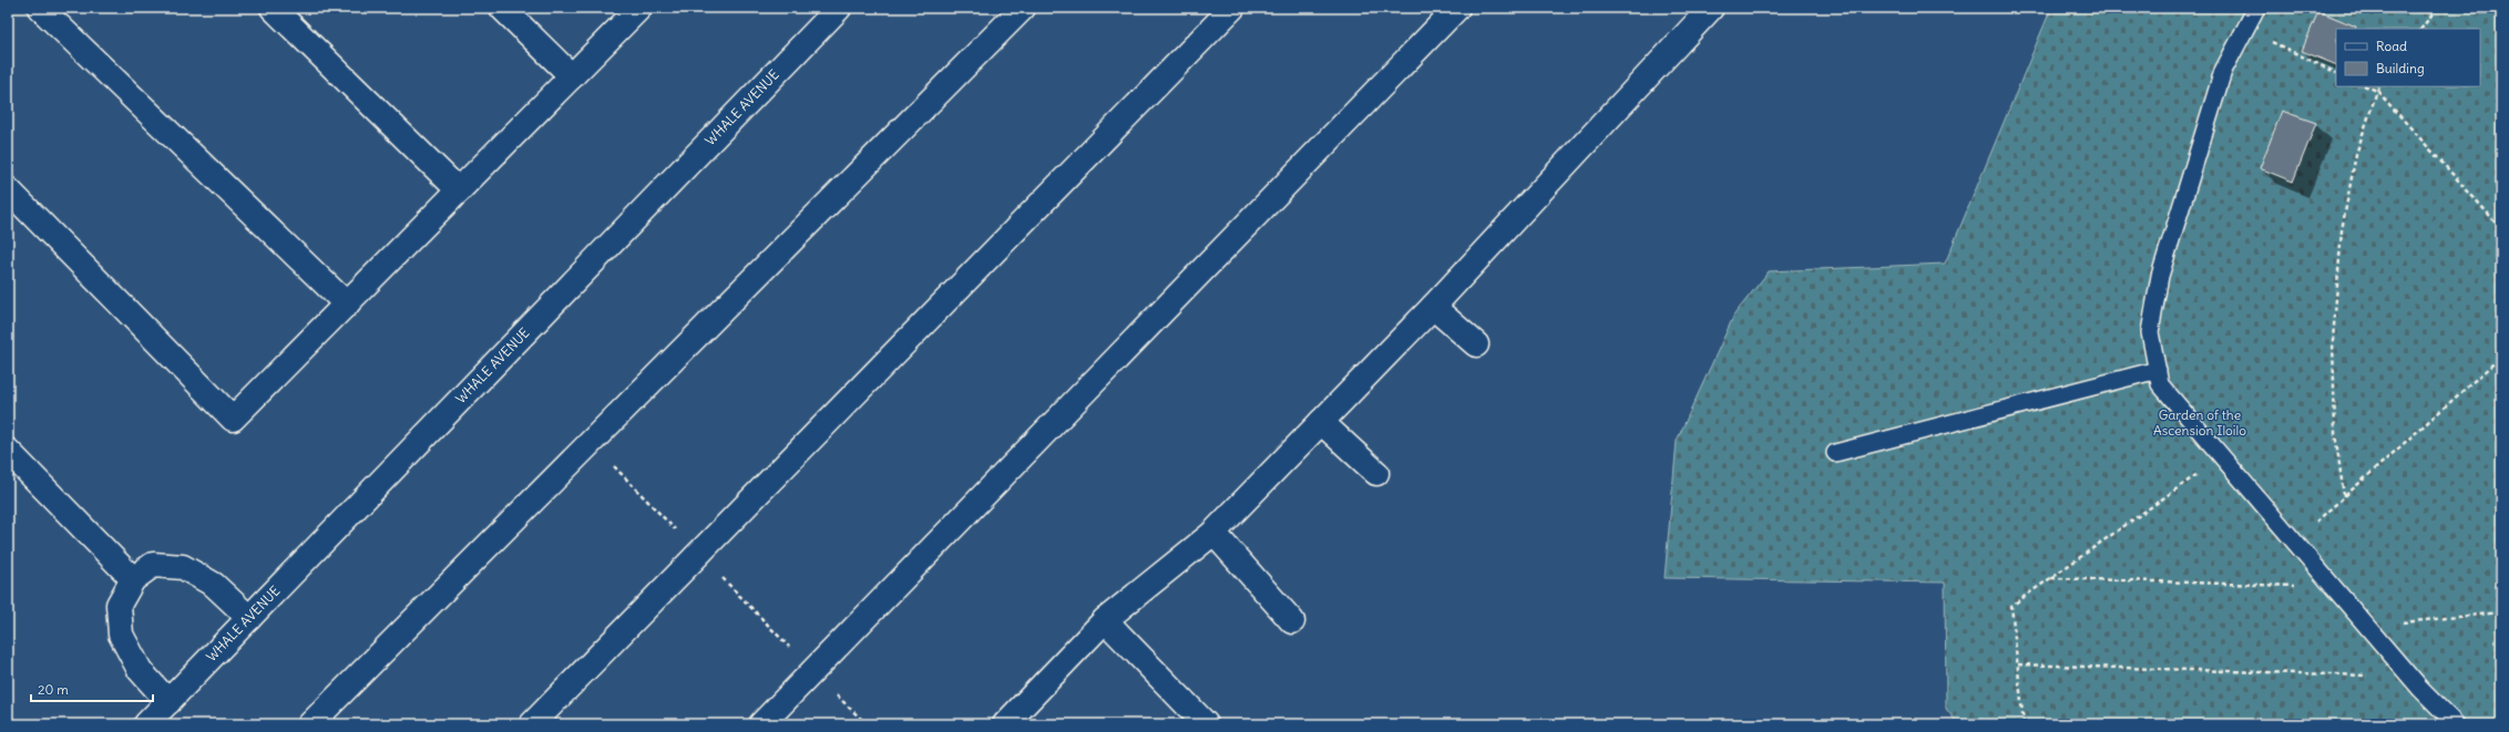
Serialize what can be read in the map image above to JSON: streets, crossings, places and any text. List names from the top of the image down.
{
  "streets": {
    "street": ["WHALE AVENUE"]
  },
  "parks": ["Garden of the Ascension Iloilo"],
  "legend": ["Road", "Building"],
  "scale_bar": "20 m"
}
